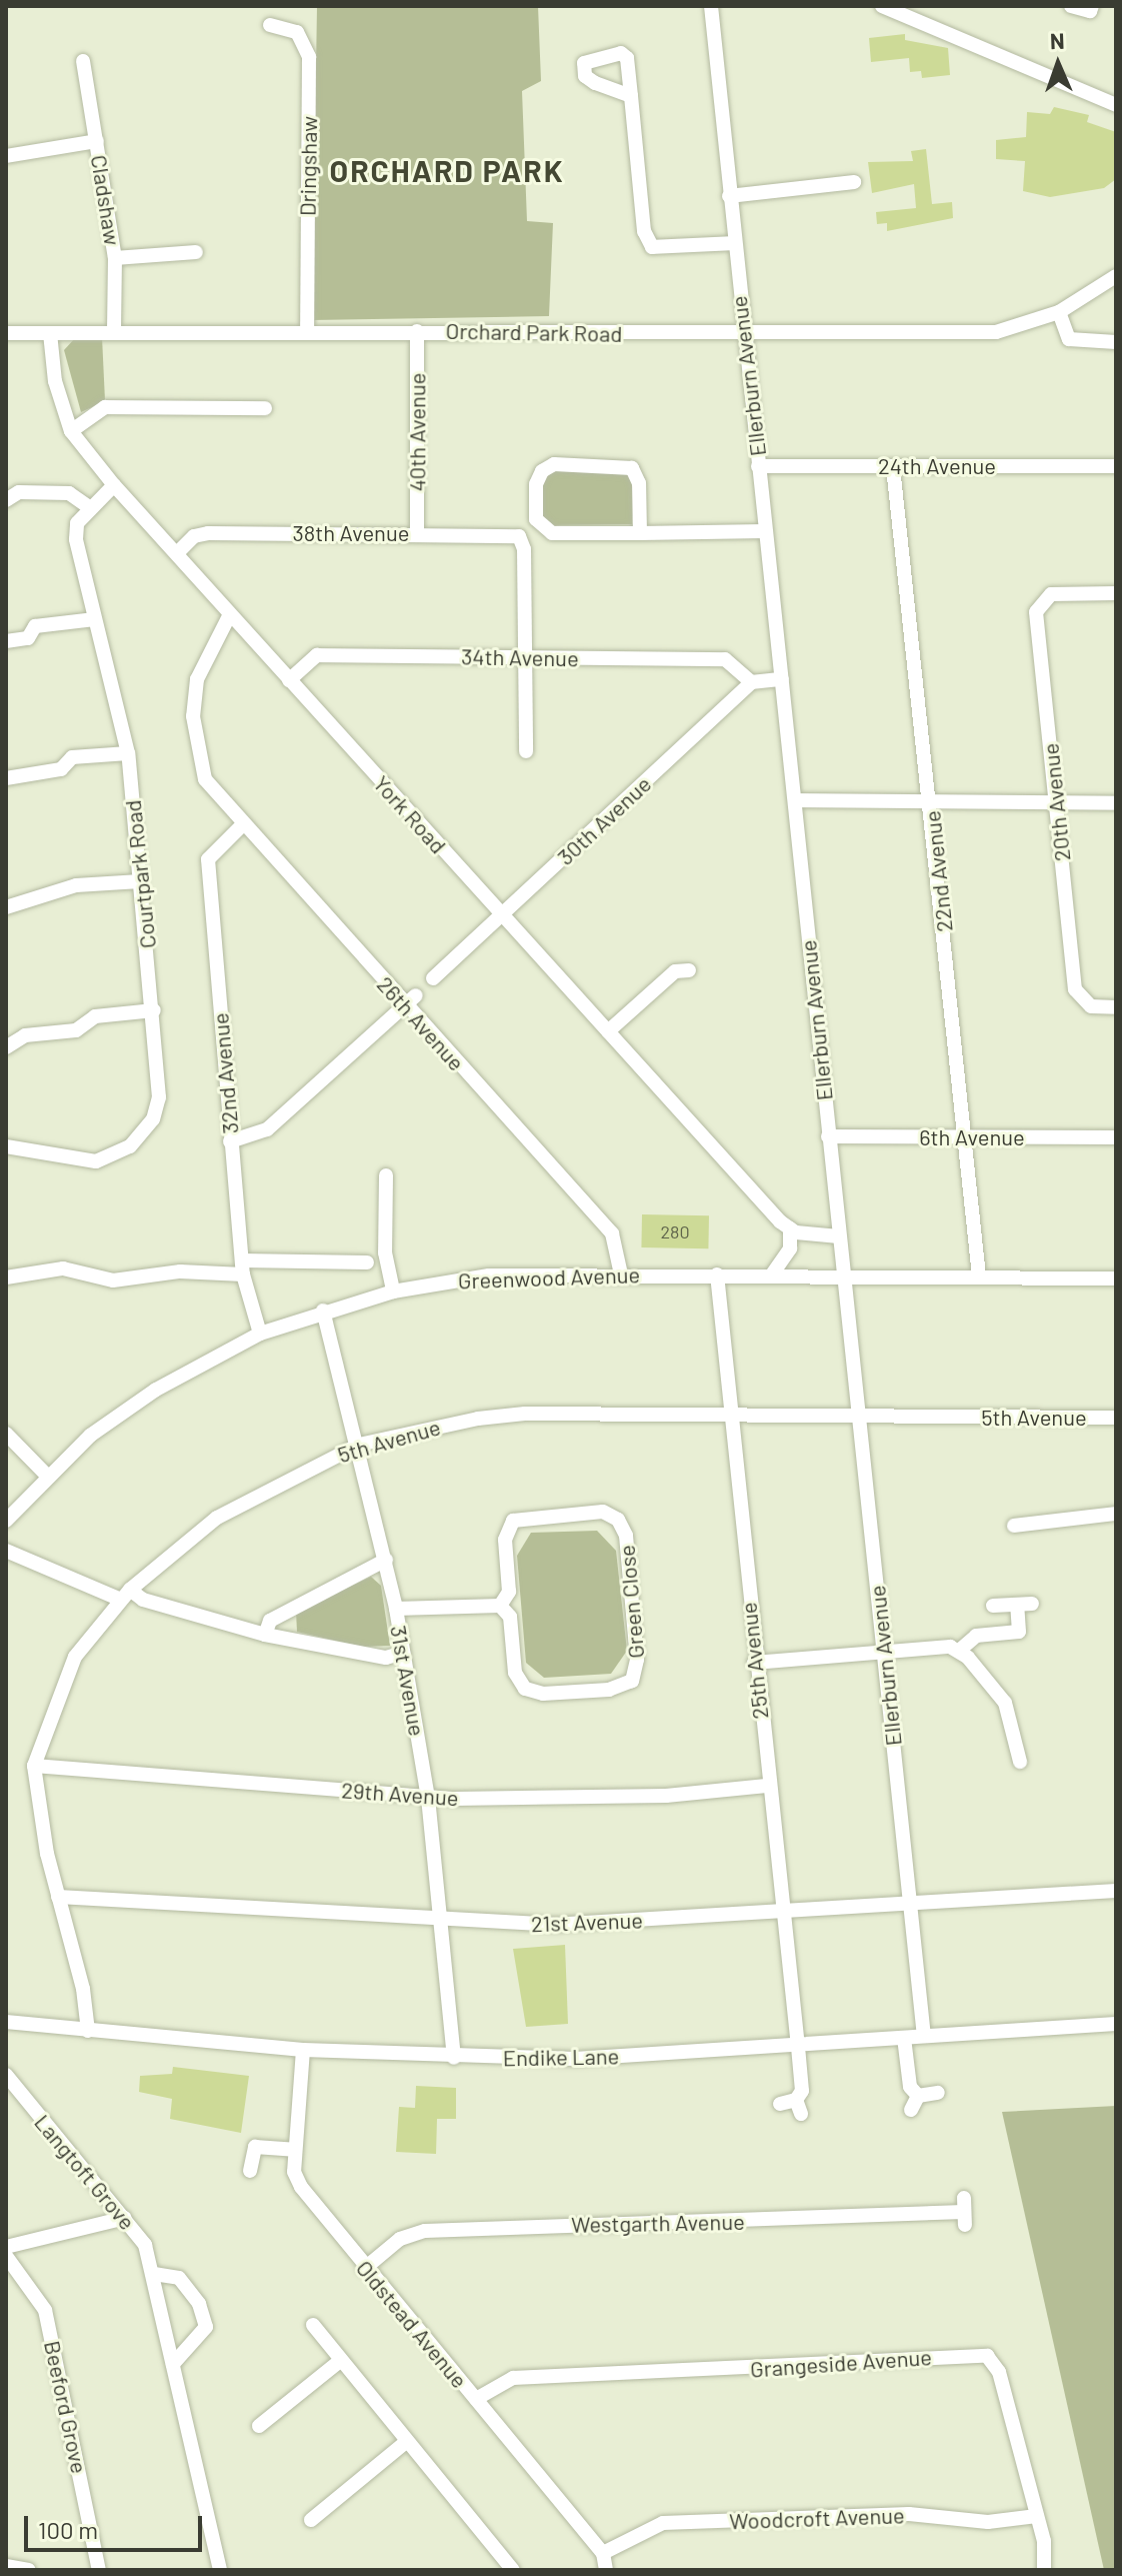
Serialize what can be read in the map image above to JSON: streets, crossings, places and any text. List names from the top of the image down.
{
  "streets": {
    "street": [
      "Dringshaw",
      "Cladshaw",
      "Orchard Park Road",
      "Ellerburn Avenue",
      "40th Avenue",
      "24th Avenue",
      "38th Avenue",
      "34th Avenue",
      "20th Avenue",
      "York Road",
      "30th Avenue",
      "22nd Avenue",
      "Courtpark Road",
      "26th Avenue",
      "32nd Avenue",
      "6th Avenue",
      "Greenwood Avenue",
      "5th Avenue",
      "Green Close",
      "25th Avenue",
      "31st Avenue",
      "29th Avenue",
      "21st Avenue",
      "Endike Lane",
      "Langtoft Grove",
      "Westgarth Avenue",
      "Oldstead Avenue",
      "Grangeside Avenue",
      "Beeford Grove",
      "Woodcroft Avenue"
    ]
  },
  "crossings": [
    ["Dringshaw", "Orchard Park Road"],
    ["Cladshaw", "Orchard Park Road"],
    ["Orchard Park Road", "Ellerburn Avenue"],
    ["Orchard Park Road", "40th Avenue"],
    ["Orchard Park Road", "York Road"],
    ["Ellerburn Avenue", "24th Avenue"],
    ["Ellerburn Avenue", "6th Avenue"],
    ["Ellerburn Avenue", "Greenwood Avenue"],
    ["Ellerburn Avenue", "5th Avenue"],
    ["Ellerburn Avenue", "21st Avenue"],
    ["Ellerburn Avenue", "Endike Lane"],
    ["40th Avenue", "38th Avenue"],
    ["24th Avenue", "22nd Avenue"],
    ["38th Avenue", "34th Avenue"],
    ["38th Avenue", "York Road"],
    ["34th Avenue", "York Road"],
    ["34th Avenue", "30th Avenue"],
    ["York Road", "30th Avenue"],
    ["York Road", "26th Avenue"],
    ["22nd Avenue", "6th Avenue"],
    ["22nd Avenue", "Greenwood Avenue"],
    ["26th Avenue", "32nd Avenue"],
    ["26th Avenue", "Greenwood Avenue"],
    ["32nd Avenue", "Greenwood Avenue"],
    ["Greenwood Avenue", "25th Avenue"],
    ["Greenwood Avenue", "31st Avenue"],
    ["5th Avenue", "25th Avenue"],
    ["5th Avenue", "31st Avenue"],
    ["5th Avenue", "29th Avenue"],
    ["25th Avenue", "29th Avenue"],
    ["25th Avenue", "21st Avenue"],
    ["25th Avenue", "Endike Lane"],
    ["31st Avenue", "29th Avenue"],
    ["31st Avenue", "21st Avenue"],
    ["31st Avenue", "Endike Lane"],
    ["Endike Lane", "Oldstead Avenue"],
    ["Westgarth Avenue", "Oldstead Avenue"],
    ["Oldstead Avenue", "Grangeside Avenue"],
    ["Oldstead Avenue", "Woodcroft Avenue"],
    ["Grangeside Avenue", "Woodcroft Avenue"]
  ],
  "districts": ["ORCHARD PARK"],
  "house_numbers": ["280"],
  "scale_bar": "100 m",
  "north": "top"
}
